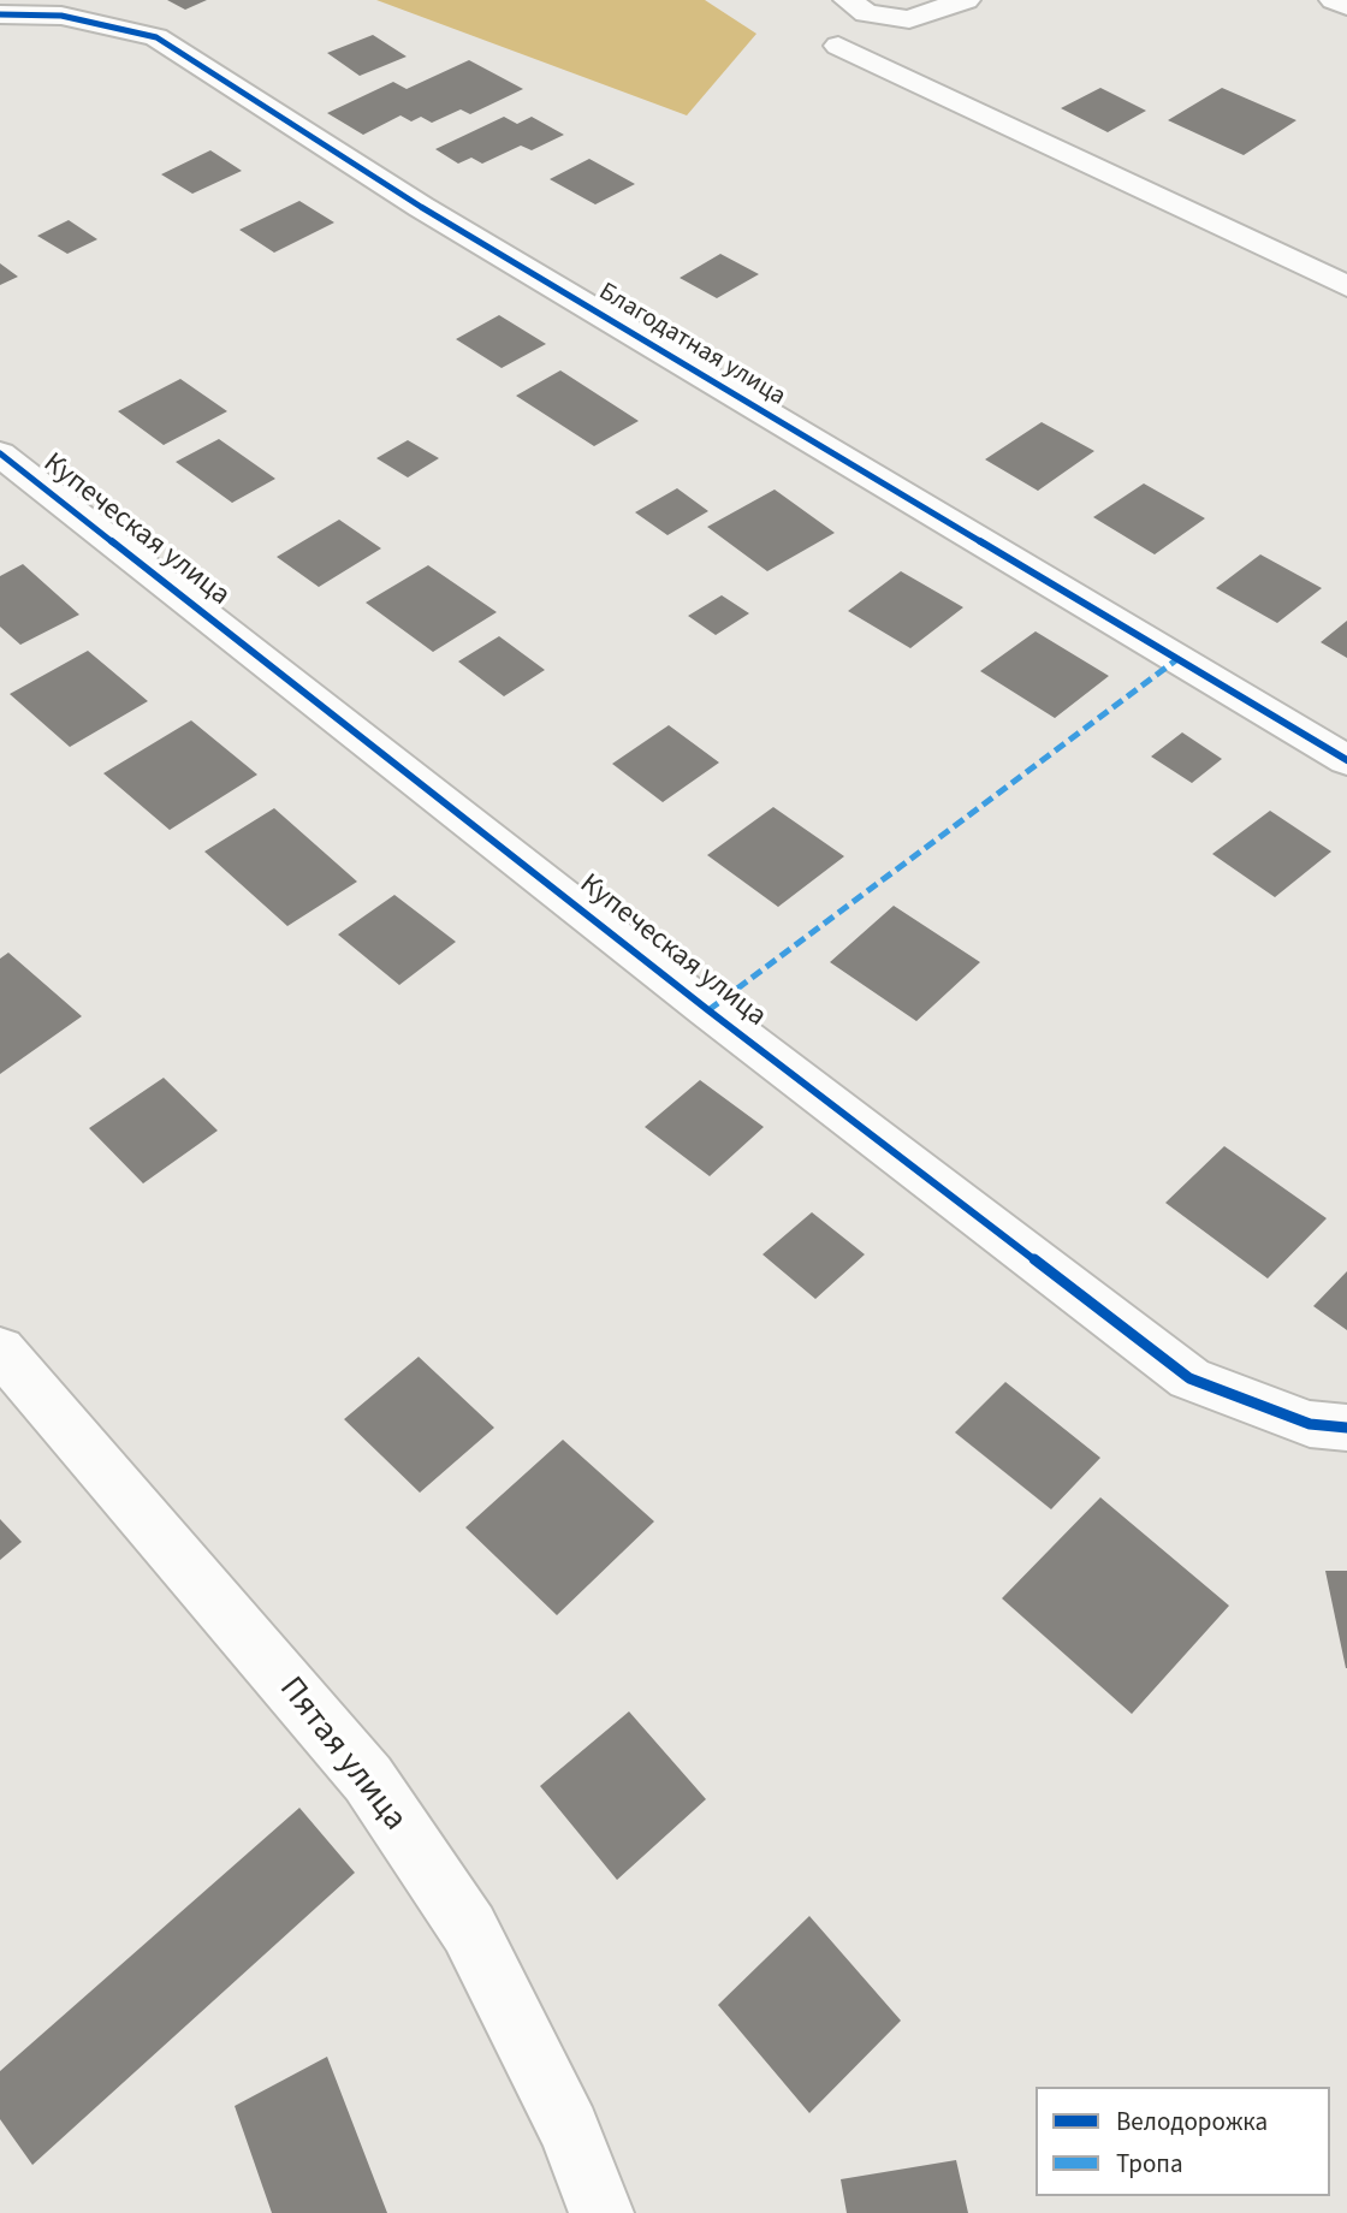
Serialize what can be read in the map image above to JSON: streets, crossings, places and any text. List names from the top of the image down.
{
  "streets": {
    "street": ["Благодатная улица", "Купеческая улица", "Пятая улица"]
  },
  "legend": ["Велодорожка", "Тропа"]
}
